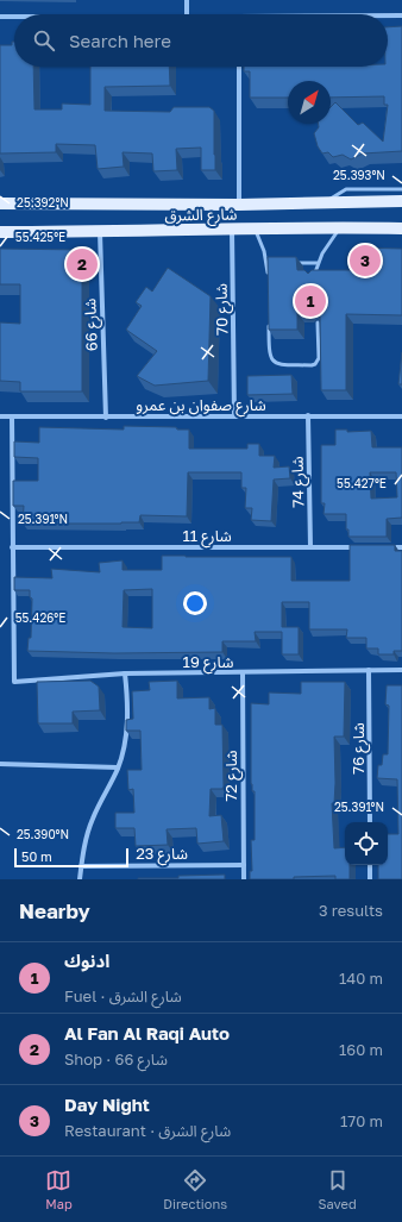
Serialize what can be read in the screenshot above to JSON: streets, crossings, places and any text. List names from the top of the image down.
{
  "streets": {
    "main road": ["شارع الشرق"],
    "street": [
      "شارع 70",
      "شارع 66",
      "شارع صفوان بن عمرو",
      "شارع 74",
      "شارع 11",
      "شارع 19",
      "شارع 76",
      "شارع 72",
      "شارع 23"
    ]
  },
  "crossings": [
    ["شارع الشرق", "شارع 70"],
    ["شارع الشرق", "شارع 66"],
    ["شارع 70", "شارع صفوان بن عمرو"],
    ["شارع 66", "شارع صفوان بن عمرو"],
    ["شارع صفوان بن عمرو", "شارع 74"],
    ["شارع 74", "شارع 11"],
    ["شارع 11", "شارع 19"],
    ["شارع 19", "شارع 76"],
    ["شارع 19", "شارع 72"],
    ["شارع 72", "شارع 23"]
  ],
  "scale_bar": "50 m",
  "north": "top right",
  "page": {
    "search": "Search here",
    "pins": ["3", "2", "1"],
    "scale": "50 m",
    "heading": ["Nearby", "3 results"],
    "list": [
      {
        "mark": "1",
        "name": "ادنوك",
        "note": "Fuel · شارع الشرق",
        "value": "140 m"
      },
      {
        "mark": "2",
        "name": "Al Fan Al Raqi Auto",
        "note": "Shop · شارع 66",
        "value": "160 m"
      },
      {
        "mark": "3",
        "name": "Day Night",
        "note": "Restaurant · شارع الشرق",
        "value": "170 m"
      }
    ],
    "nav": ["Map", "Directions", "Saved"]
  },
  "coordinates": [
    "25.393°N",
    "25.392°N",
    "55.425°E",
    "55.427°E",
    "25.391°N",
    "55.426°E",
    "25.390°N"
  ]
}
